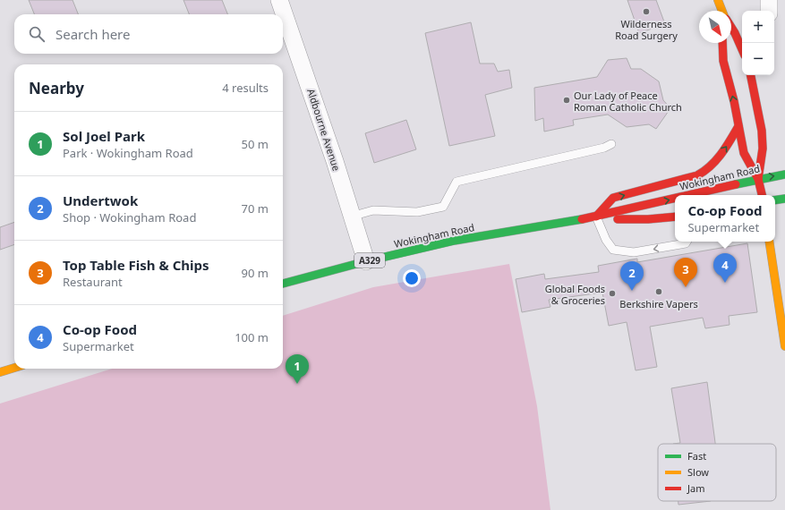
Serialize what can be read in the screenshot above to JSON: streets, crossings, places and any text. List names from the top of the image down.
{
  "streets": {
    "main road": ["Wokingham Road", "A329"],
    "street": ["Aldbourne Avenue"]
  },
  "crossings": [
    ["Aldbourne Avenue", "Wokingham Road"]
  ],
  "places": [
    "Wilderness Road Surgery",
    "Our Lady of Peace Roman Catholic Church",
    "Berkshire Vapers",
    "Global Foods & Groceries"
  ],
  "legend": ["Fast", "Slow", "Jam"],
  "north": "bottom right",
  "page": {
    "map_buttons": ["+", "−"],
    "search": "Search here",
    "heading": ["Nearby", "4 results"],
    "list": [
      {
        "mark": "1",
        "name": "Sol Joel Park",
        "note": "Park · Wokingham Road",
        "value": "50 m"
      },
      {
        "mark": "2",
        "name": "Undertwok",
        "note": "Shop · Wokingham Road",
        "value": "70 m"
      },
      {
        "mark": "3",
        "name": "Top Table Fish & Chips",
        "note": "Restaurant",
        "value": "90 m"
      },
      {
        "mark": "4",
        "name": "Co-op Food",
        "note": "Supermarket",
        "value": "100 m"
      }
    ],
    "popup": ["Co-op Food", "Supermarket"],
    "pins": [
      "4",
      "3",
      "2",
      "1"
    ]
  }
}
